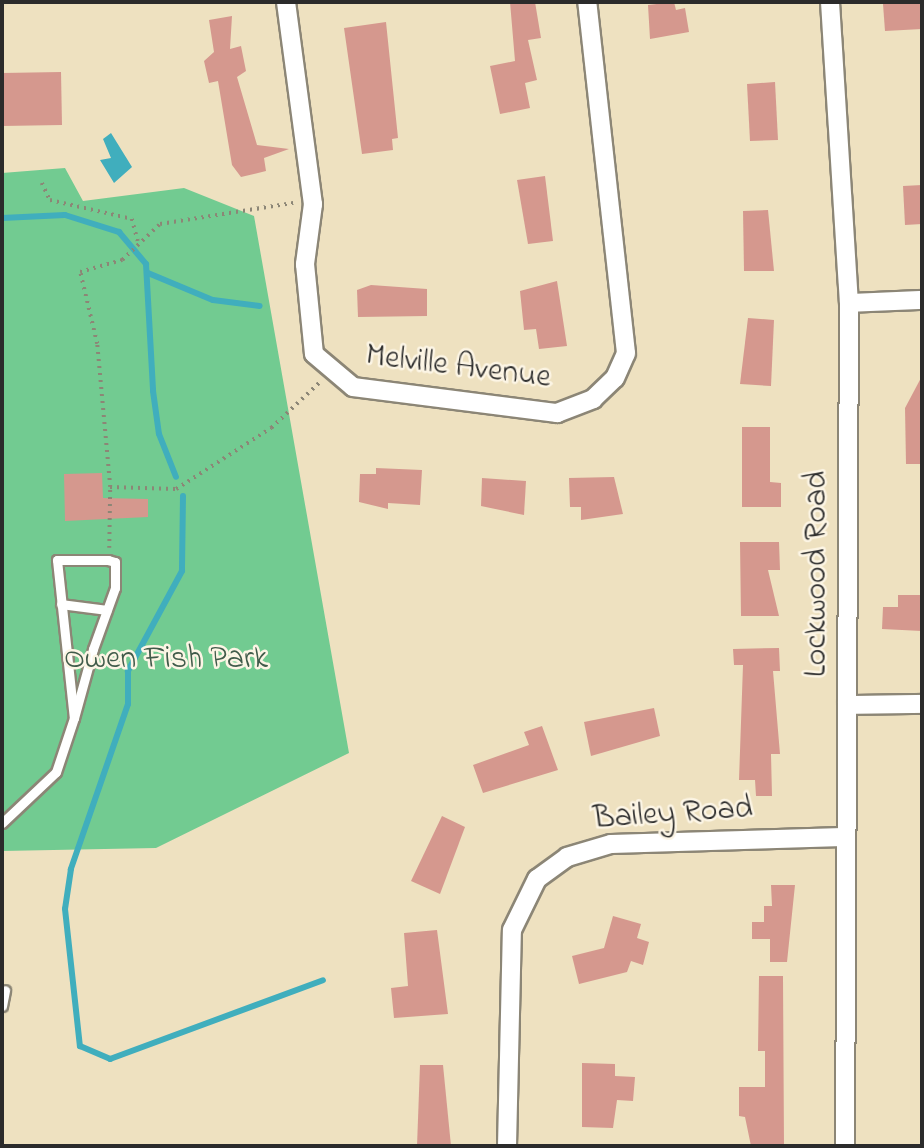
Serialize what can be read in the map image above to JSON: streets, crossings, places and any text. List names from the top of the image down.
{
  "streets": {
    "street": ["Melville Avenue", "Lockwood Road", "Bailey Road"]
  },
  "crossings": [
    ["Lockwood Road", "Bailey Road"]
  ],
  "parks": ["Owen Fish Park"]
}
